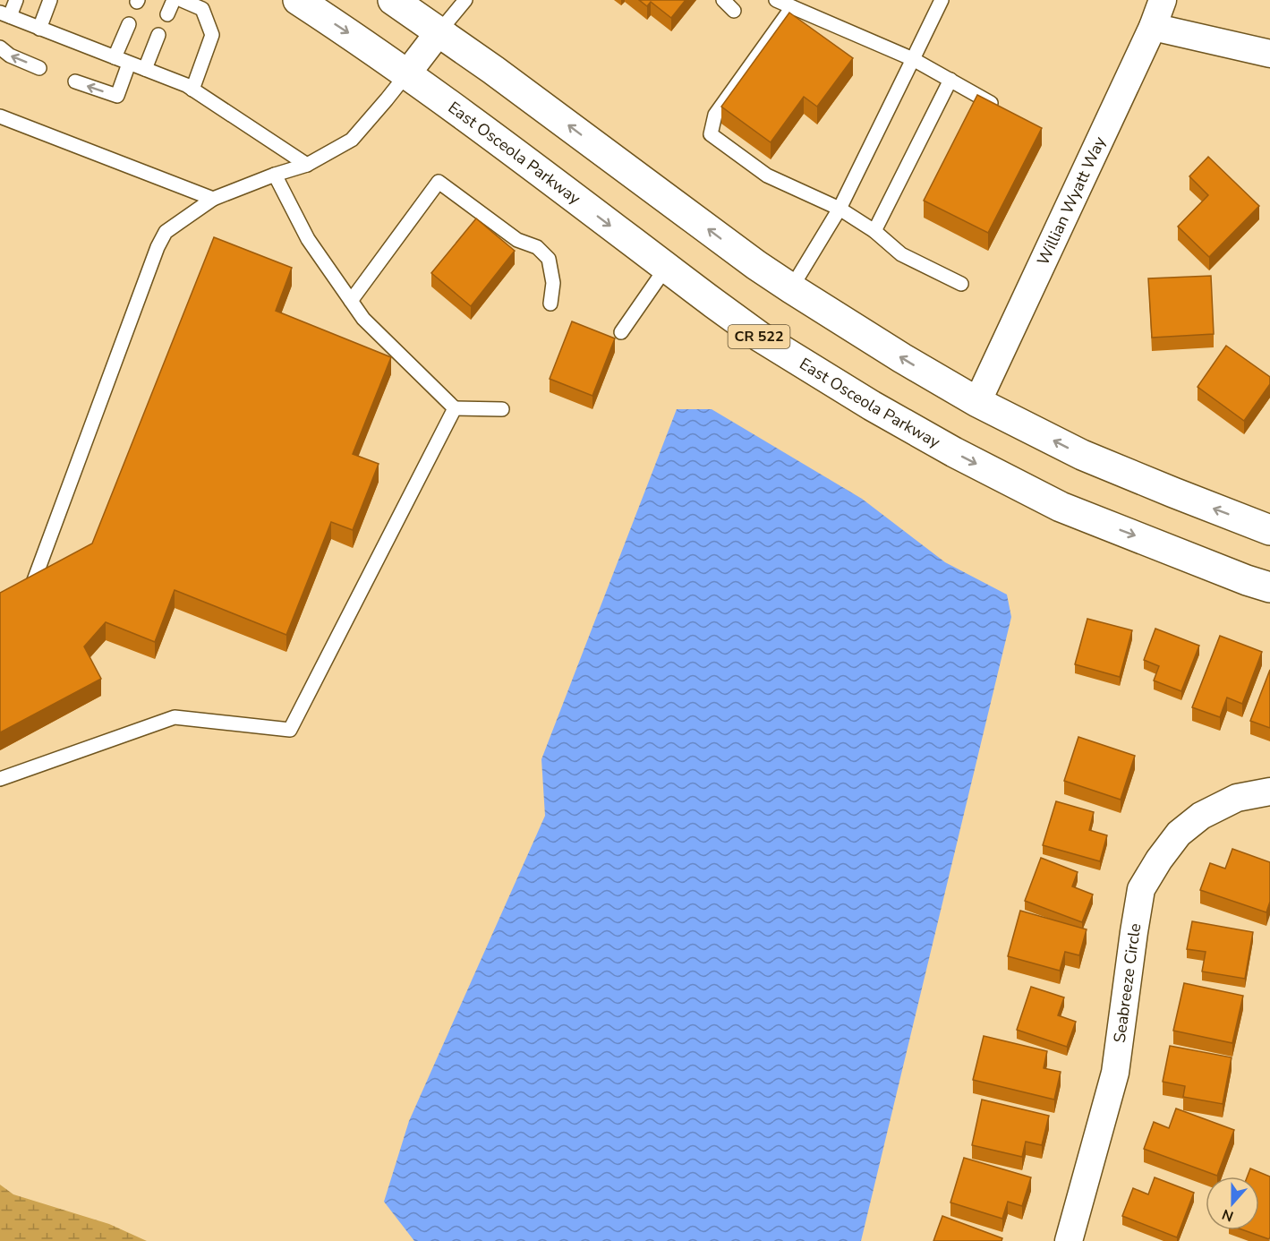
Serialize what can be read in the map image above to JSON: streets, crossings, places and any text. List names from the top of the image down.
{
  "streets": {
    "main road": ["East Osceola Parkway", "CR 522"],
    "street": ["Willian Wyatt Way", "Seabreeze Circle"]
  },
  "north": "bottom"
}
